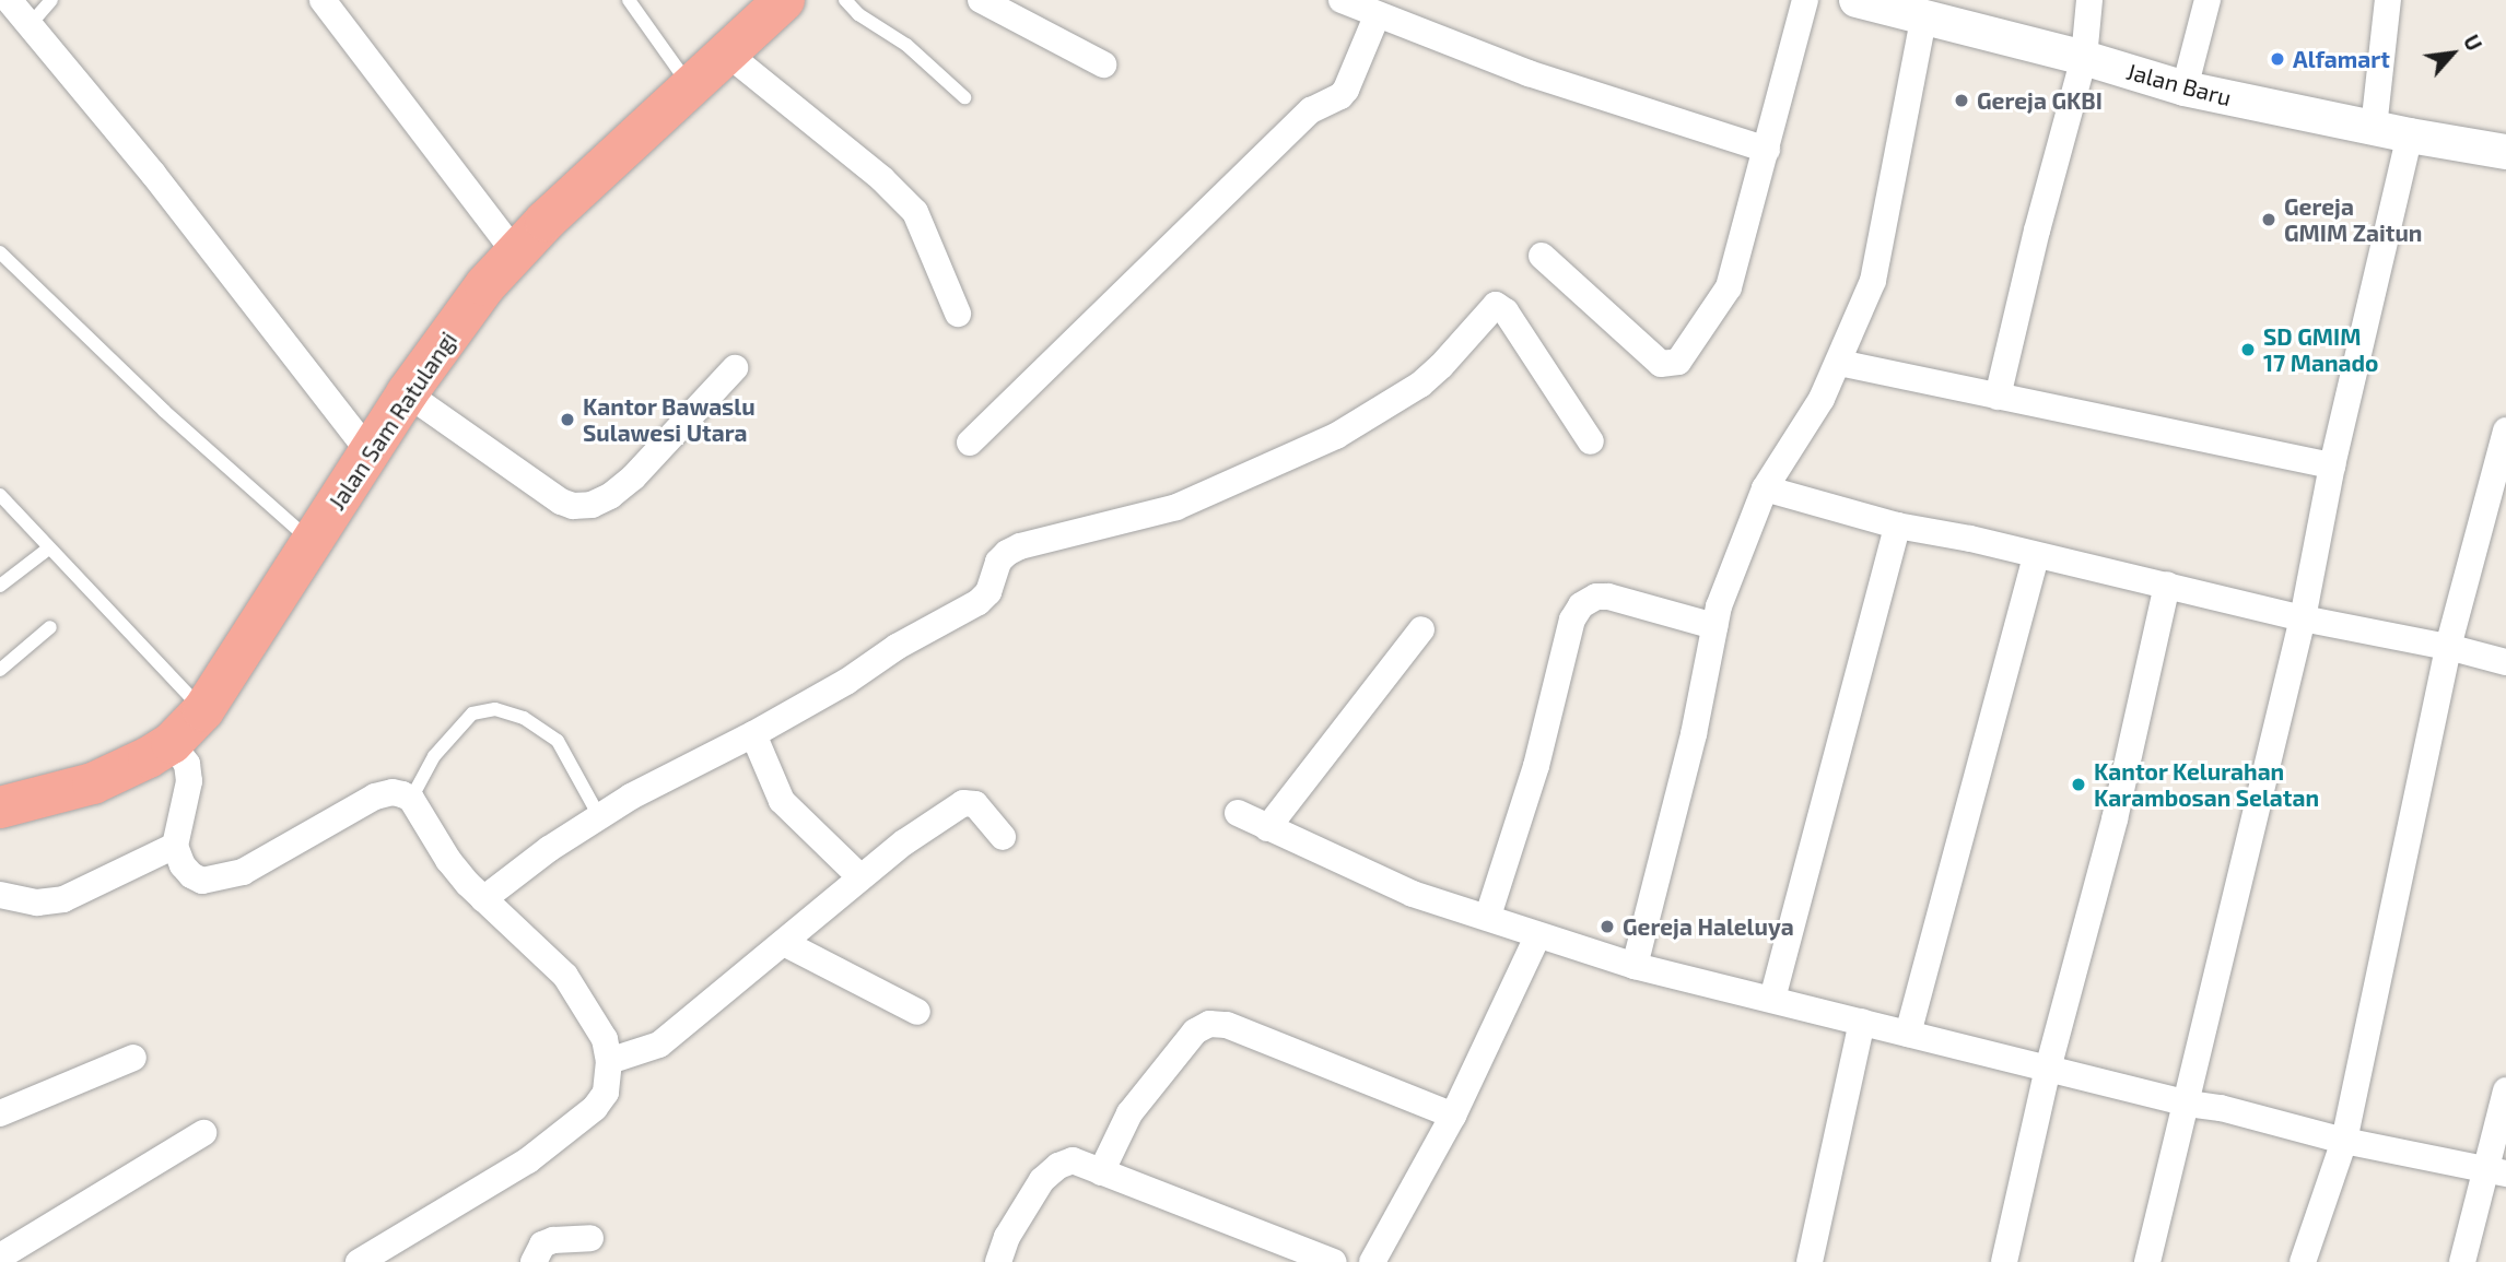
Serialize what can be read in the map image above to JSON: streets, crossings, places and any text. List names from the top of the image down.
{
  "streets": {
    "highway": ["Jalan Sam Ratulangi"],
    "street": ["Jalan Baru"]
  },
  "places": [
    "Alfamart",
    "Gereja GKBI",
    "Gereja GMIM Zaitun",
    "SD GMIM 17 Manado",
    "Kantor Bawaslu Sulawesi Utara",
    "Kantor Kelurahan Karambosan Selatan",
    "Gereja Haleluya"
  ],
  "north": "top right"
}
